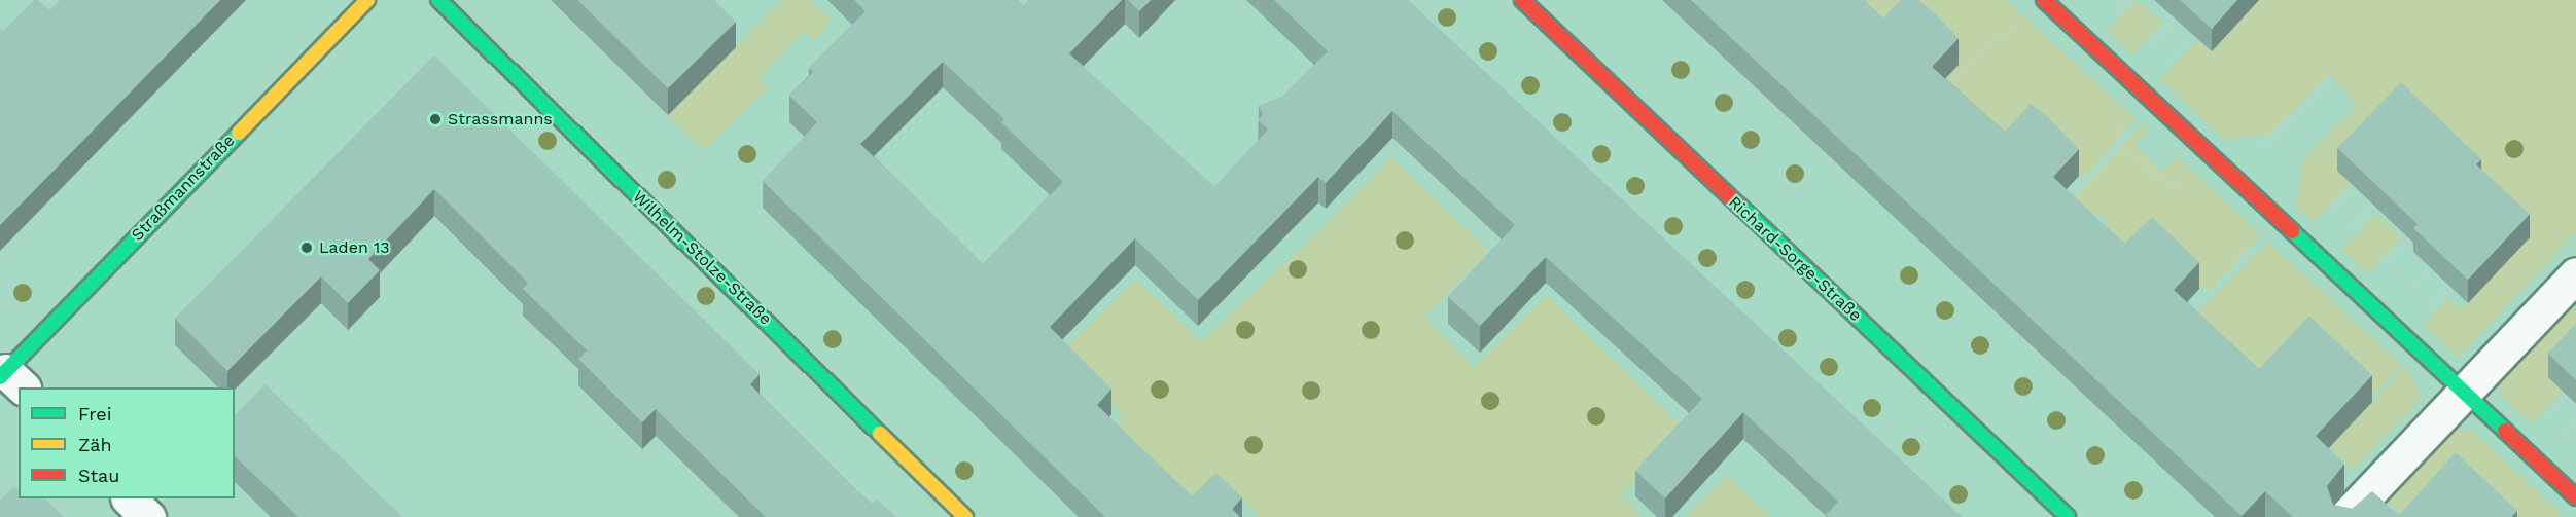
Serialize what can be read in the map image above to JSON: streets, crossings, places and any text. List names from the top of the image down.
{
  "streets": {
    "street": ["Straßmannstraße", "Wilhelm-Stolze-Straße", "Richard-Sorge-Straße"]
  },
  "places": ["Strassmanns", "Laden 13"],
  "legend": ["Frei", "Zäh", "Stau"]
}
